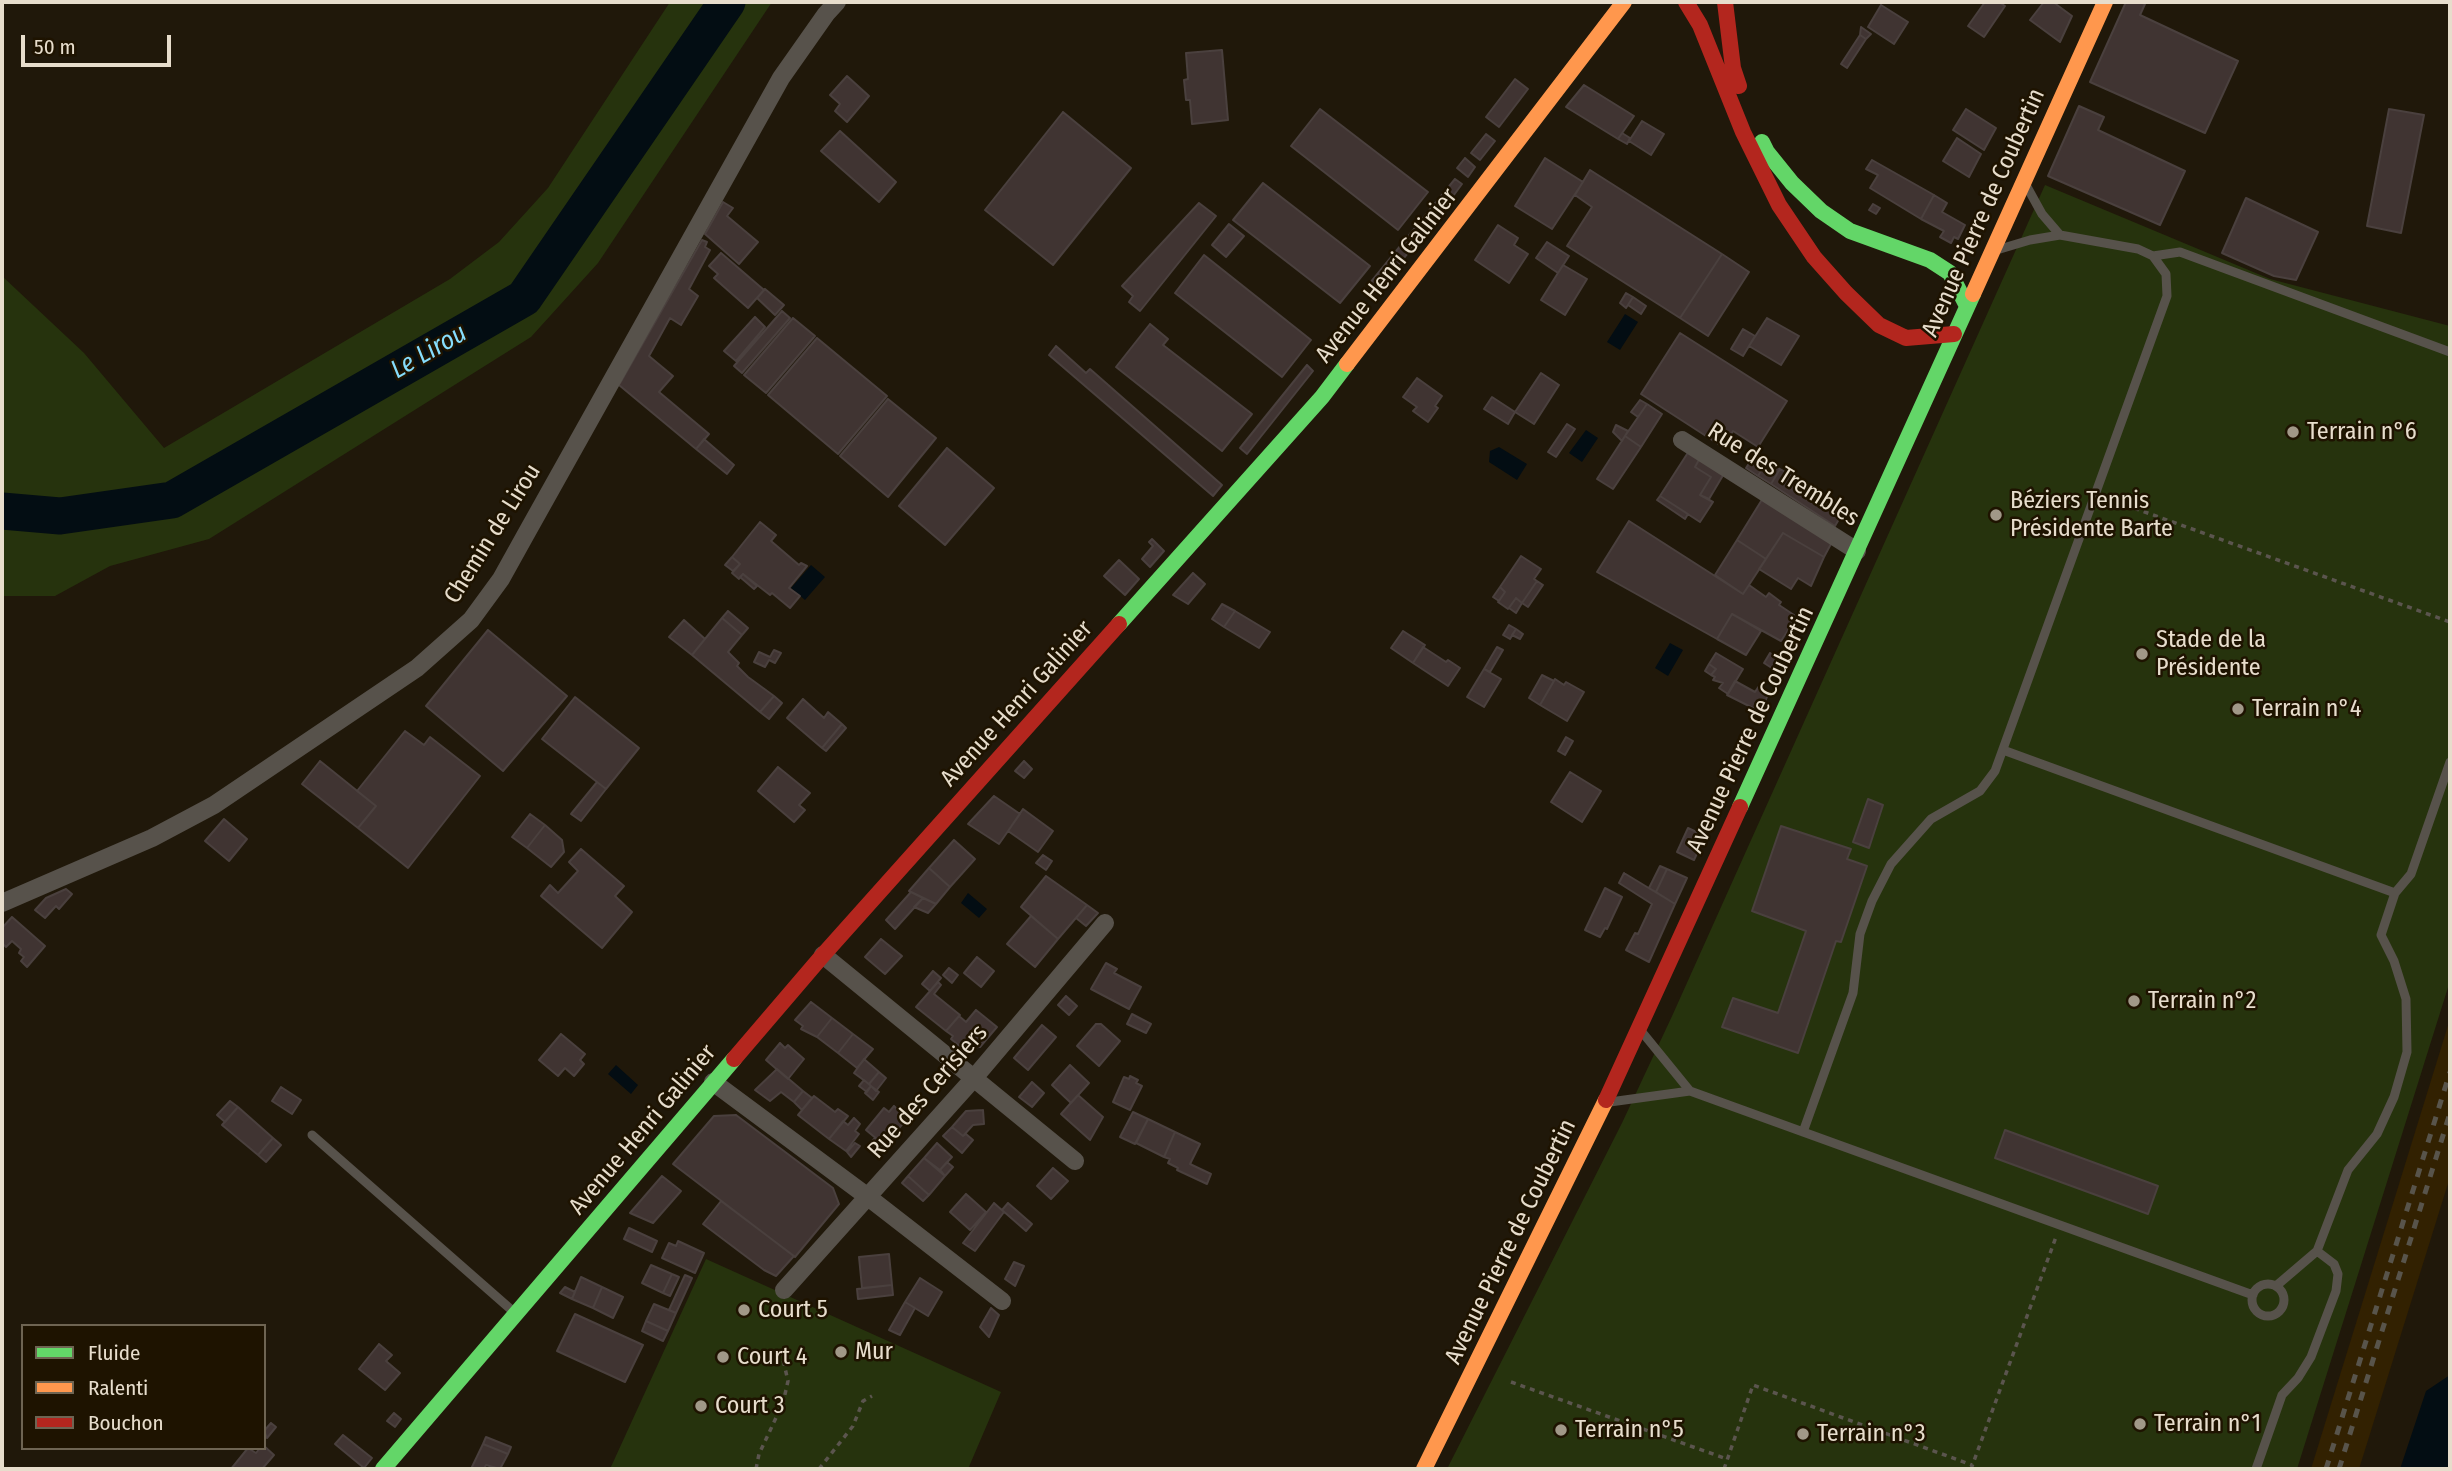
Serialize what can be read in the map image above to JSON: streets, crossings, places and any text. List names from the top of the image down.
{
  "streets": {
    "main road": ["Avenue Pierre de Coubertin", "Avenue Henri Galinier"],
    "street": ["Rue des Trembles", "Chemin de Lirou", "Rue des Cerisiers"]
  },
  "crossings": [
    ["Avenue Pierre de Coubertin", "Rue des Trembles"]
  ],
  "water": ["Le Lirou"],
  "places": [
    "Terrain n°6",
    "Béziers Tennis Présidente Barte",
    "Stade de la Présidente",
    "Terrain n°4",
    "Terrain n°2",
    "Court 5",
    "Mur",
    "Court 4",
    "Court 3",
    "Terrain n°1",
    "Terrain n°5",
    "Terrain n°3"
  ],
  "legend": ["Fluide", "Ralenti", "Bouchon"],
  "scale_bar": "50 m"
}
